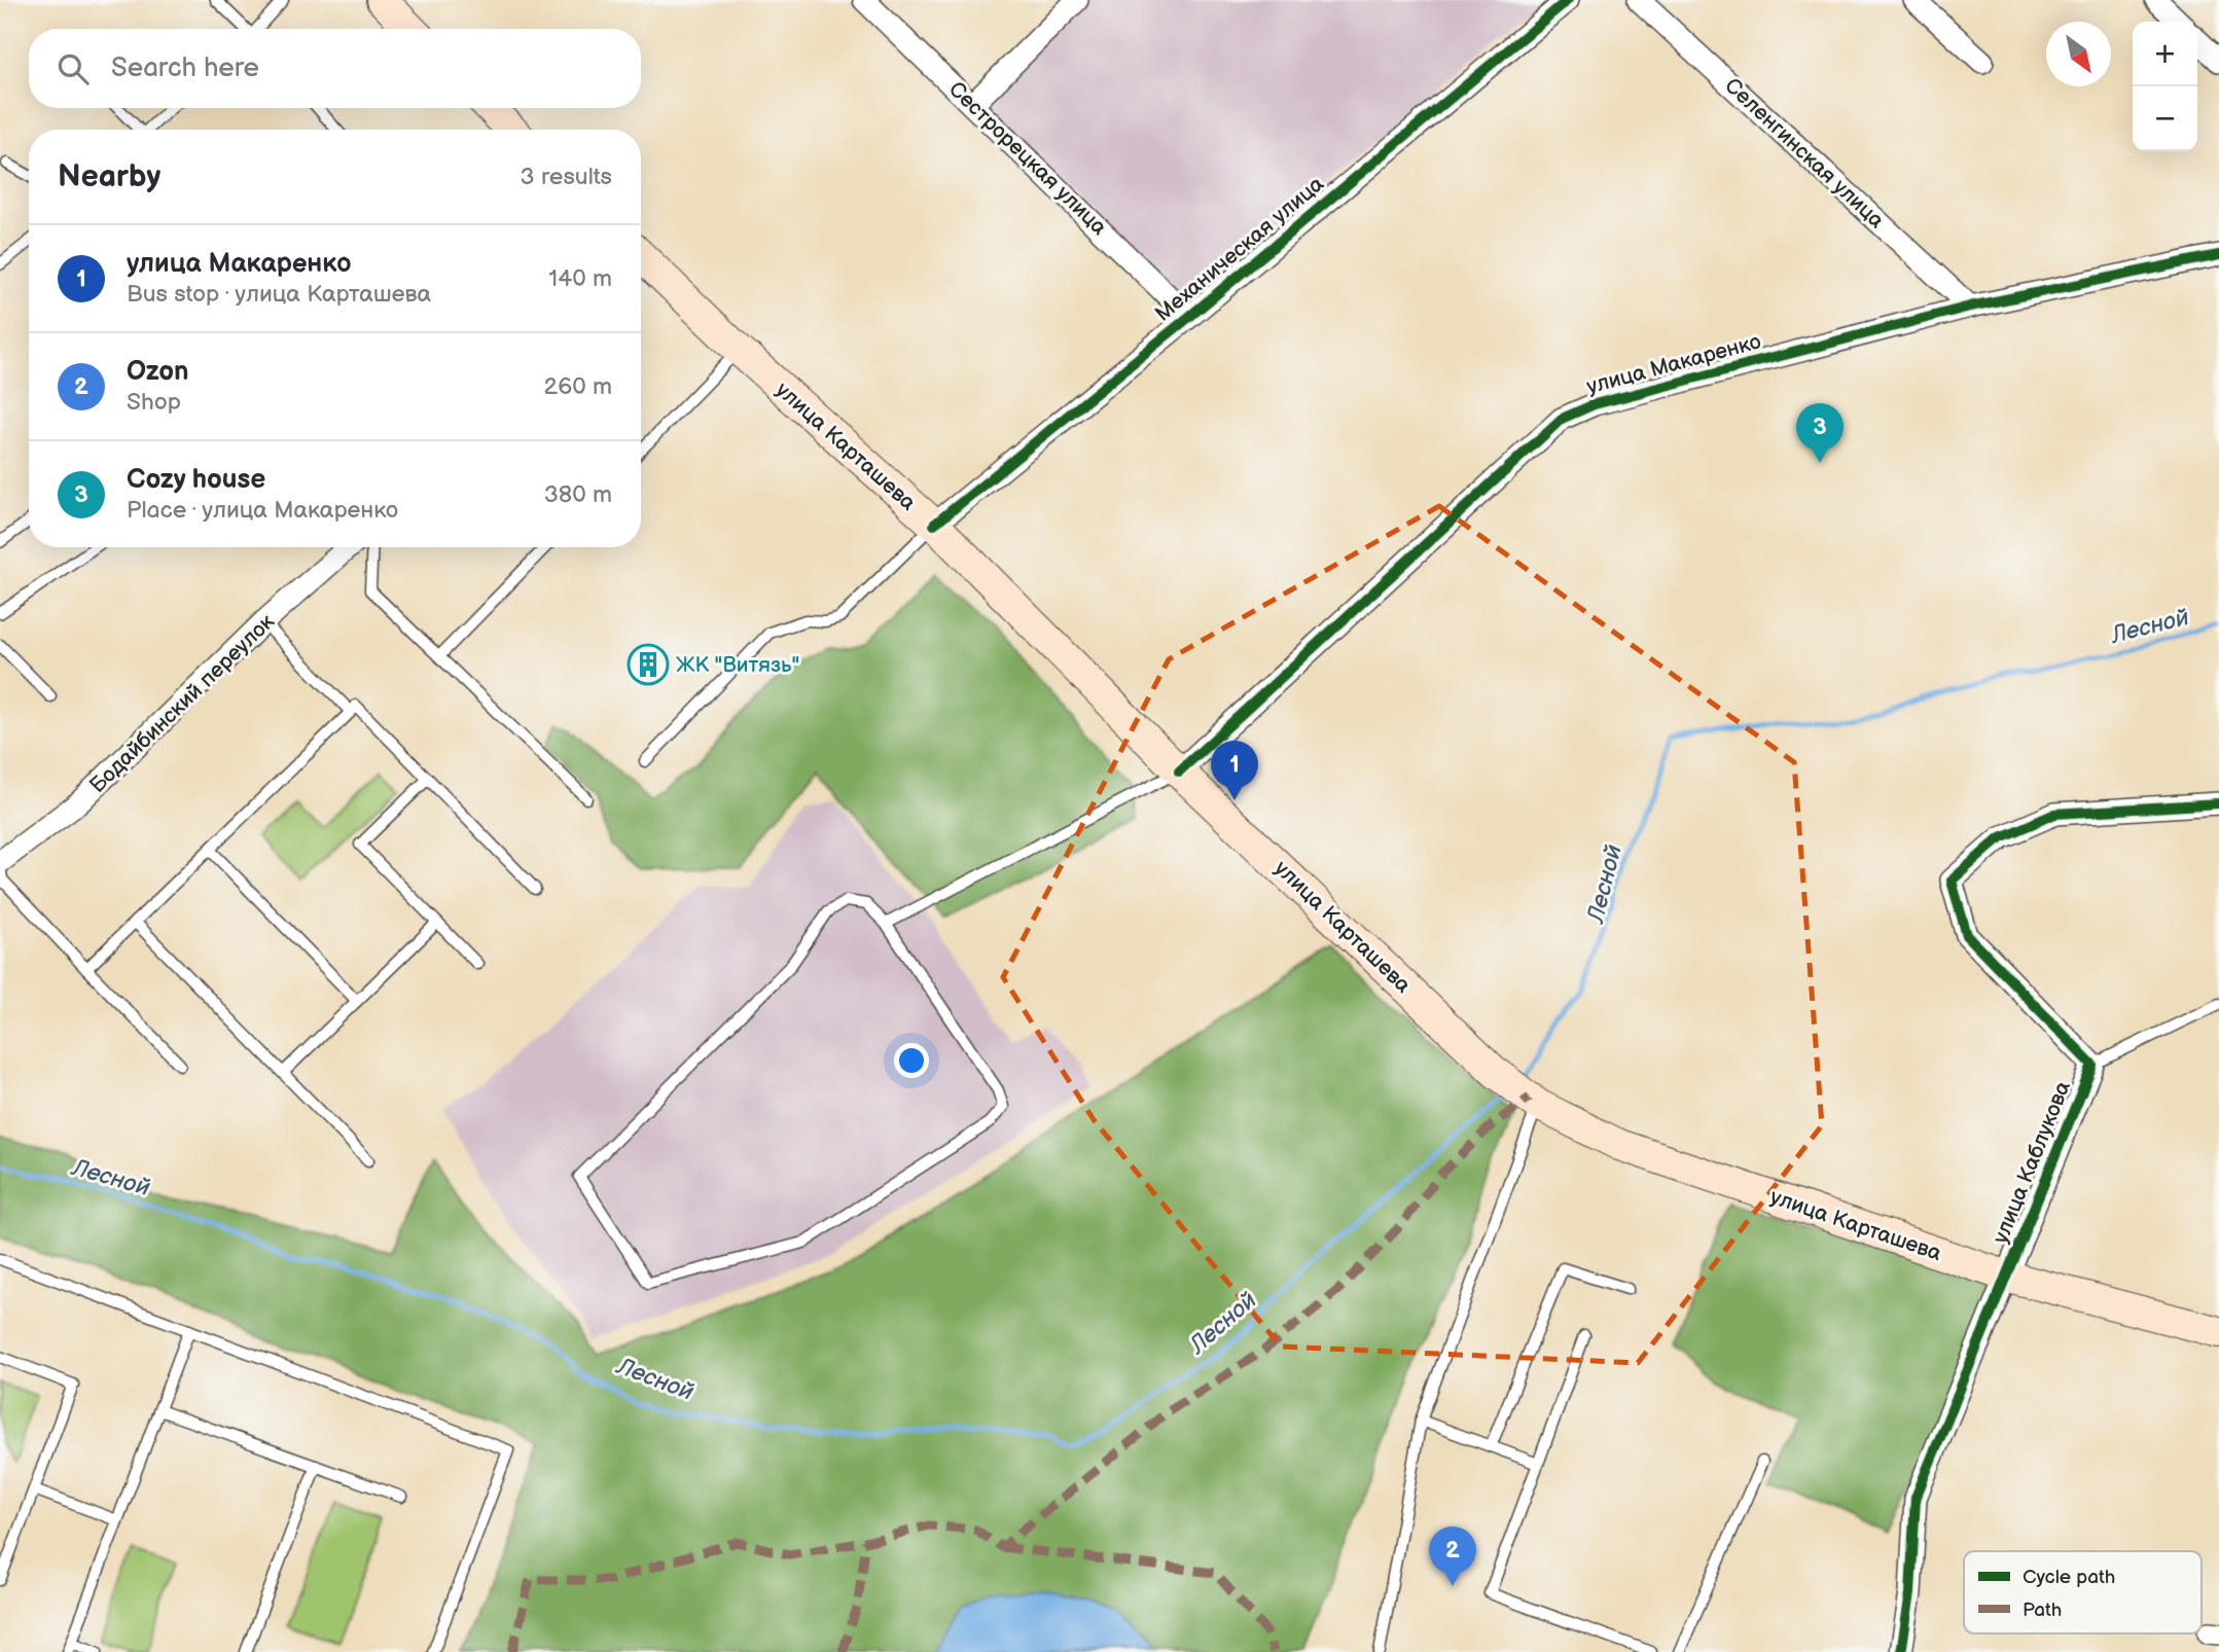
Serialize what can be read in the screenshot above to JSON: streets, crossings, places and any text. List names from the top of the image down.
{
  "streets": {
    "main road": ["улица Карташева"],
    "street": [
      "Селенгинская улица",
      "Сестрорецкая улица",
      "Механическая улица",
      "улица Макаренко",
      "Бодайбинский переулок",
      "улица Каблукова"
    ]
  },
  "crossings": [
    ["Селенгинская улица", "улица Макаренко"],
    ["Сестрорецкая улица", "Механическая улица"],
    ["Механическая улица", "улица Карташева"],
    ["улица Макаренко", "улица Карташева"],
    ["улица Карташева", "улица Каблукова"]
  ],
  "water": ["Лесной"],
  "places": {
    "building": ["ЖК \"Витязь\""]
  },
  "legend": ["Cycle path", "Path"],
  "north": "bottom right",
  "page": {
    "map_buttons": ["+", "−"],
    "search": "Search here",
    "heading": ["Nearby", "3 results"],
    "list": [
      {
        "mark": "1",
        "name": "улица Макаренко",
        "note": "Bus stop · улица Карташева",
        "value": "140 m"
      },
      {
        "mark": "2",
        "name": "Ozon",
        "note": "Shop",
        "value": "260 m"
      },
      {
        "mark": "3",
        "name": "Cozy house",
        "note": "Place · улица Макаренко",
        "value": "380 m"
      }
    ],
    "pins": ["3", "1", "2"]
  }
}
